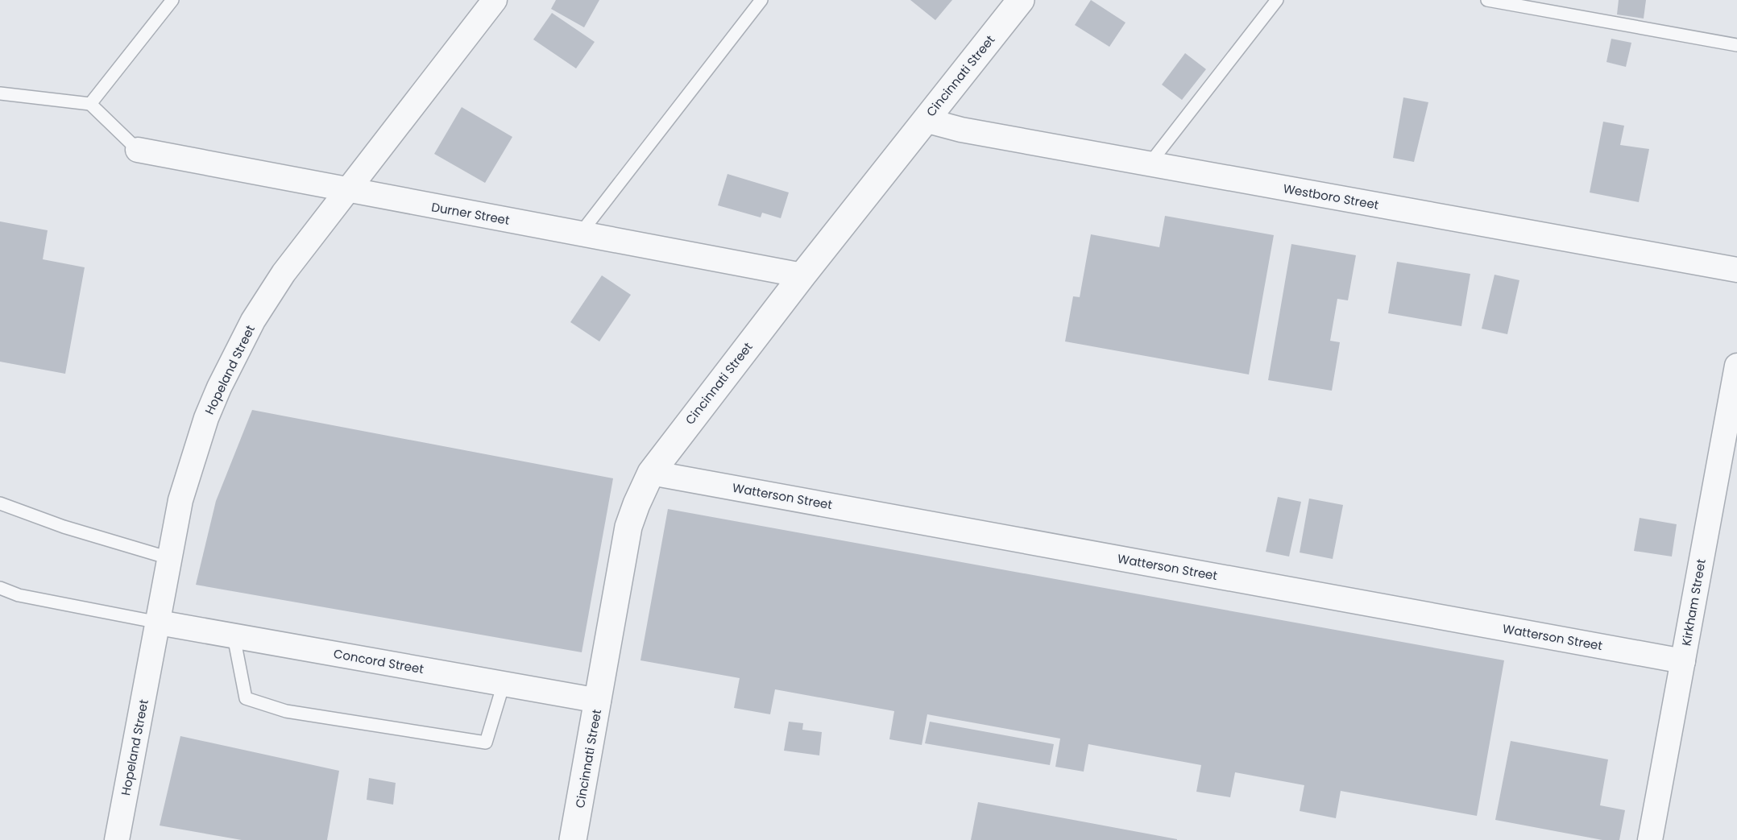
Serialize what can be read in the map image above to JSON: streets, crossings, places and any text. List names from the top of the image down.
{
  "streets": {
    "street": [
      "Cincinnati Street",
      "Westboro Street",
      "Durner Street",
      "Hopeland Street",
      "Watterson Street",
      "Kirkham Street",
      "Concord Street"
    ]
  },
  "crossings": [
    ["Cincinnati Street", "Westboro Street"],
    ["Cincinnati Street", "Durner Street"],
    ["Cincinnati Street", "Watterson Street"],
    ["Cincinnati Street", "Concord Street"],
    ["Durner Street", "Hopeland Street"],
    ["Hopeland Street", "Concord Street"],
    ["Watterson Street", "Kirkham Street"]
  ]
}
